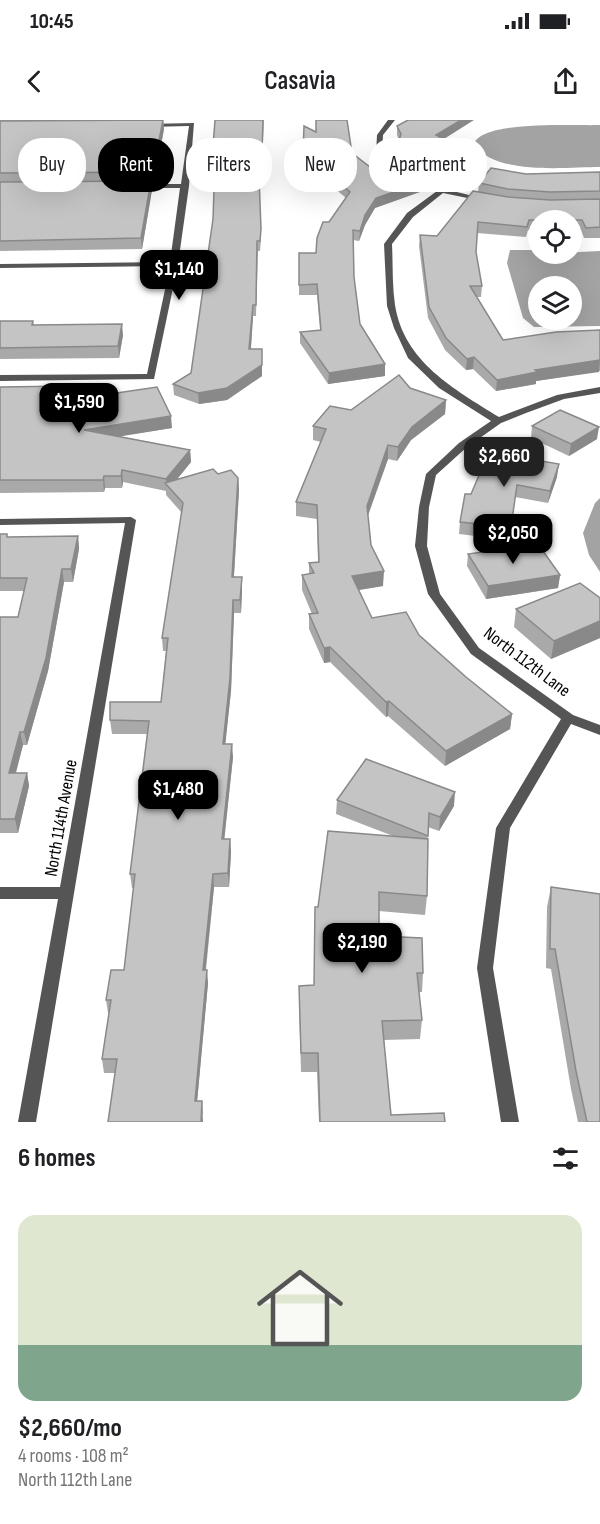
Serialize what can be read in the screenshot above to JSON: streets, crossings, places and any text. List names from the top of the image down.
{
  "streets": {
    "street": ["North 112th Lane", "North 114th Avenue"]
  },
  "page": {
    "status": "10:45",
    "header": "Casavia",
    "chip": [
      "Buy",
      "Rent",
      "Filters",
      "New",
      "Apartment"
    ],
    "price": [
      "$1,140",
      "$1,590",
      "$2,660",
      "$2,050",
      "$1,480",
      "$2,190"
    ],
    "heading": "6 homes",
    "list": [
      {
        "name": "$2,660/mo",
        "note": "4 rooms · 108 m² · North 112th Lane"
      }
    ]
  }
}
